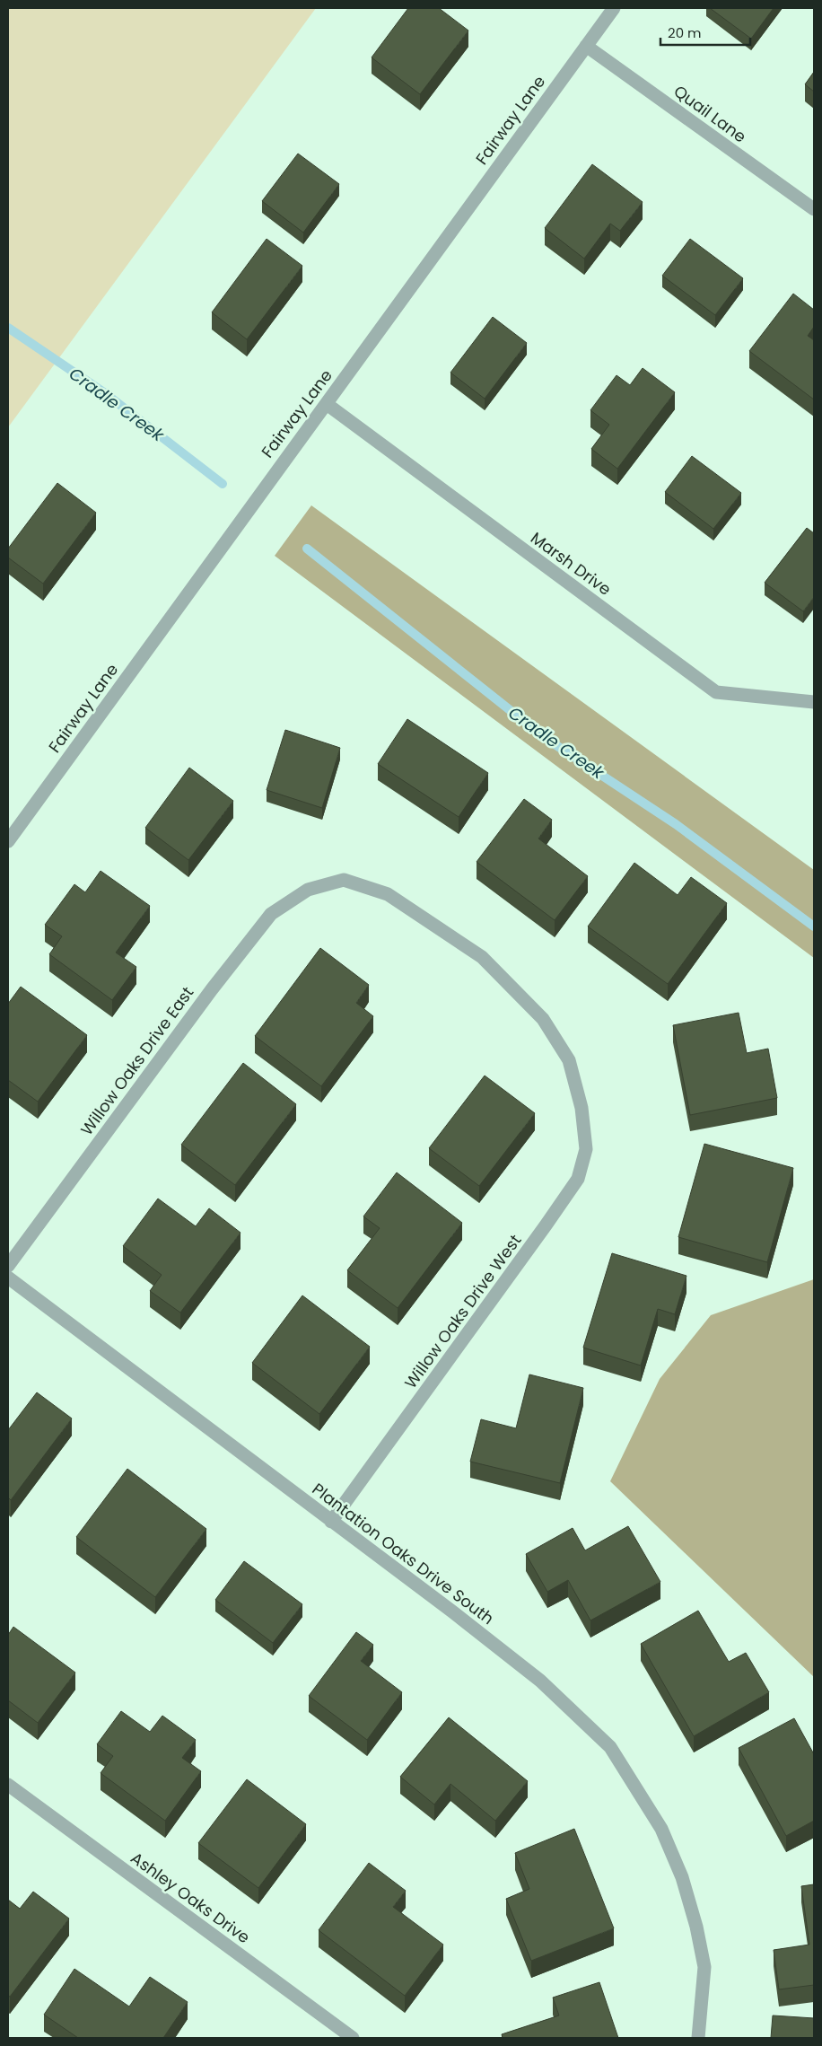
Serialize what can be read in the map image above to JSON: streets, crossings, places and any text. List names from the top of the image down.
{
  "streets": {
    "street": [
      "Quail Lane",
      "Fairway Lane",
      "Marsh Drive",
      "Willow Oaks Drive East",
      "Willow Oaks Drive West",
      "Plantation Oaks Drive South",
      "Ashley Oaks Drive"
    ]
  },
  "crossings": [
    ["Quail Lane", "Fairway Lane"],
    ["Fairway Lane", "Marsh Drive"],
    ["Willow Oaks Drive East", "Willow Oaks Drive West"],
    ["Willow Oaks Drive West", "Plantation Oaks Drive South"]
  ],
  "water": ["Cradle Creek"],
  "scale_bar": "20 m"
}
